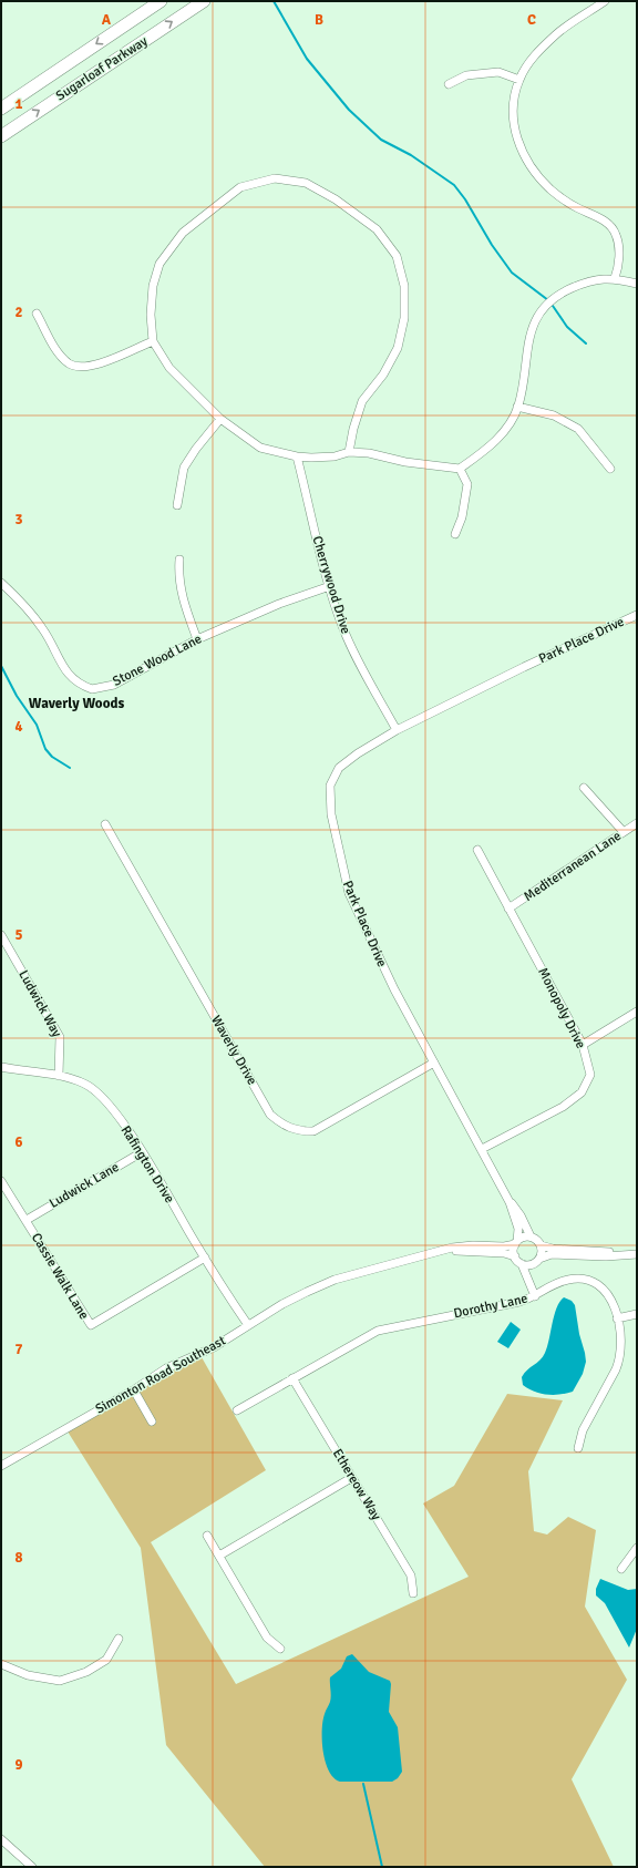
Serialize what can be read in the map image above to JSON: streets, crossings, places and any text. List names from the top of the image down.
{
  "streets": {
    "highway": ["Sugarloaf Parkway"],
    "street": [
      "Cherrywood Drive",
      "Park Place Drive",
      "Stone Wood Lane",
      "Mediterranean Lane",
      "Ludwick Way",
      "Monopoly Drive",
      "Waverly Drive",
      "Rafington Drive",
      "Ludwick Lane",
      "Cassie Walk Lane",
      "Dorothy Lane",
      "Simonton Road Southeast",
      "Ethereow Way"
    ]
  },
  "crossings": [
    ["Cherrywood Drive", "Park Place Drive"],
    ["Cherrywood Drive", "Stone Wood Lane"],
    ["Park Place Drive", "Monopoly Drive"],
    ["Park Place Drive", "Waverly Drive"],
    ["Mediterranean Lane", "Monopoly Drive"],
    ["Ludwick Way", "Rafington Drive"],
    ["Rafington Drive", "Ludwick Lane"],
    ["Rafington Drive", "Cassie Walk Lane"],
    ["Rafington Drive", "Simonton Road Southeast"],
    ["Ludwick Lane", "Cassie Walk Lane"],
    ["Dorothy Lane", "Ethereow Way"]
  ],
  "districts": ["Waverly Woods"],
  "grid": {
    "columns": ["A", "B", "C"],
    "rows": [
      "1",
      "2",
      "3",
      "4",
      "5",
      "6",
      "7",
      "8",
      "9"
    ]
  }
}
